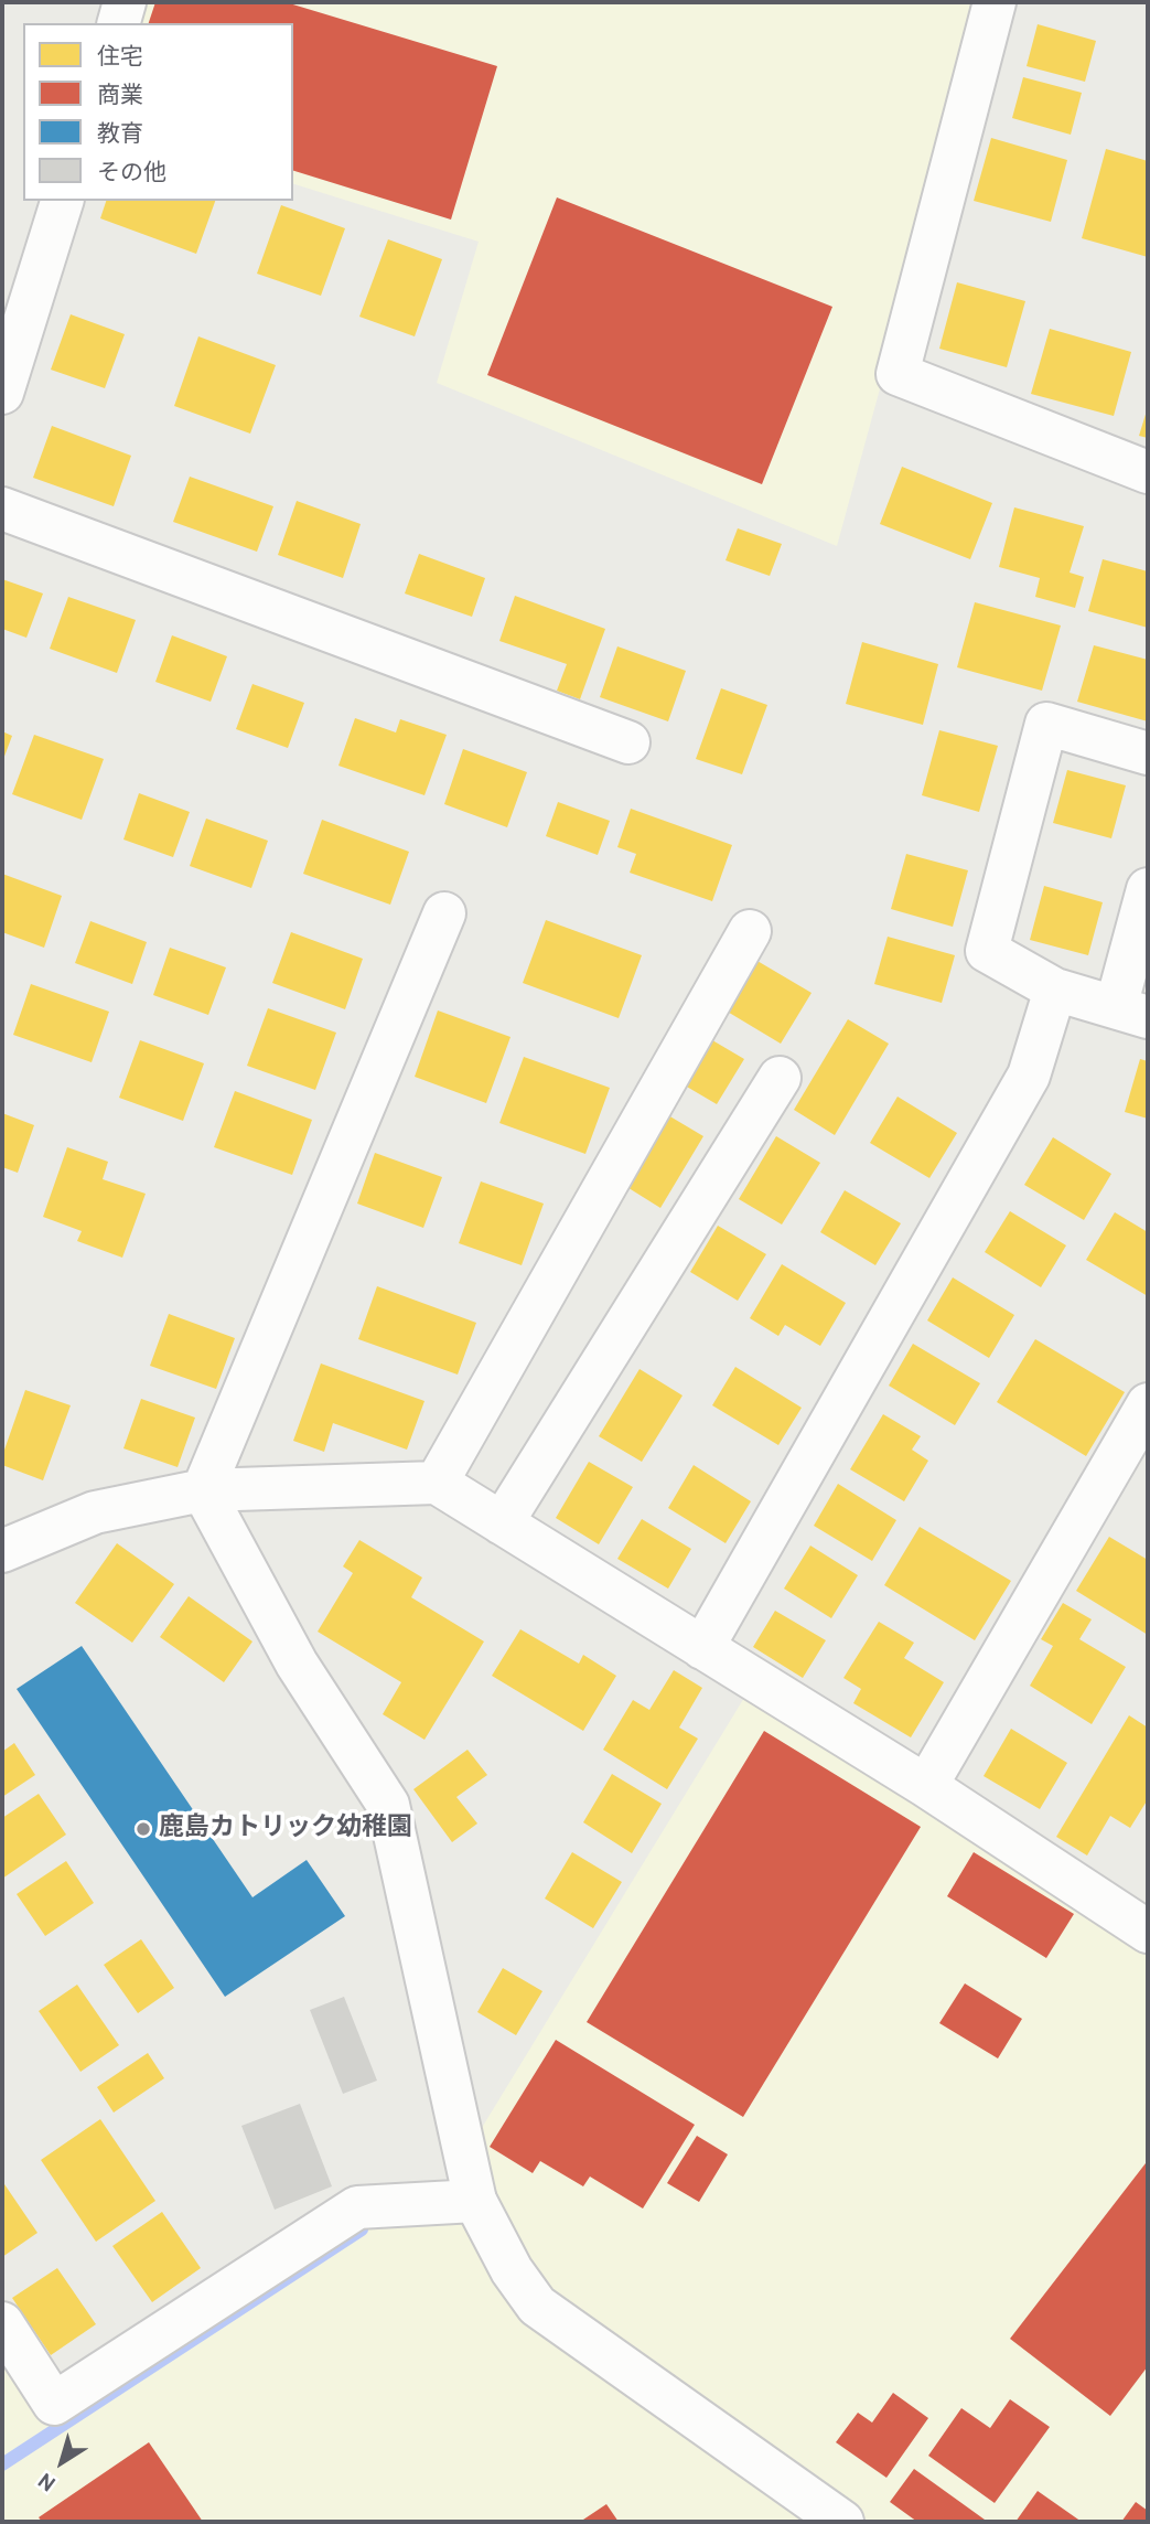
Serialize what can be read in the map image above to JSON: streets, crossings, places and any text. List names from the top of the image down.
{
  "places": ["鹿島カトリック幼稚園"],
  "legend": [
    "住宅",
    "商業",
    "教育",
    "その他"
  ],
  "north": "bottom left"
}
